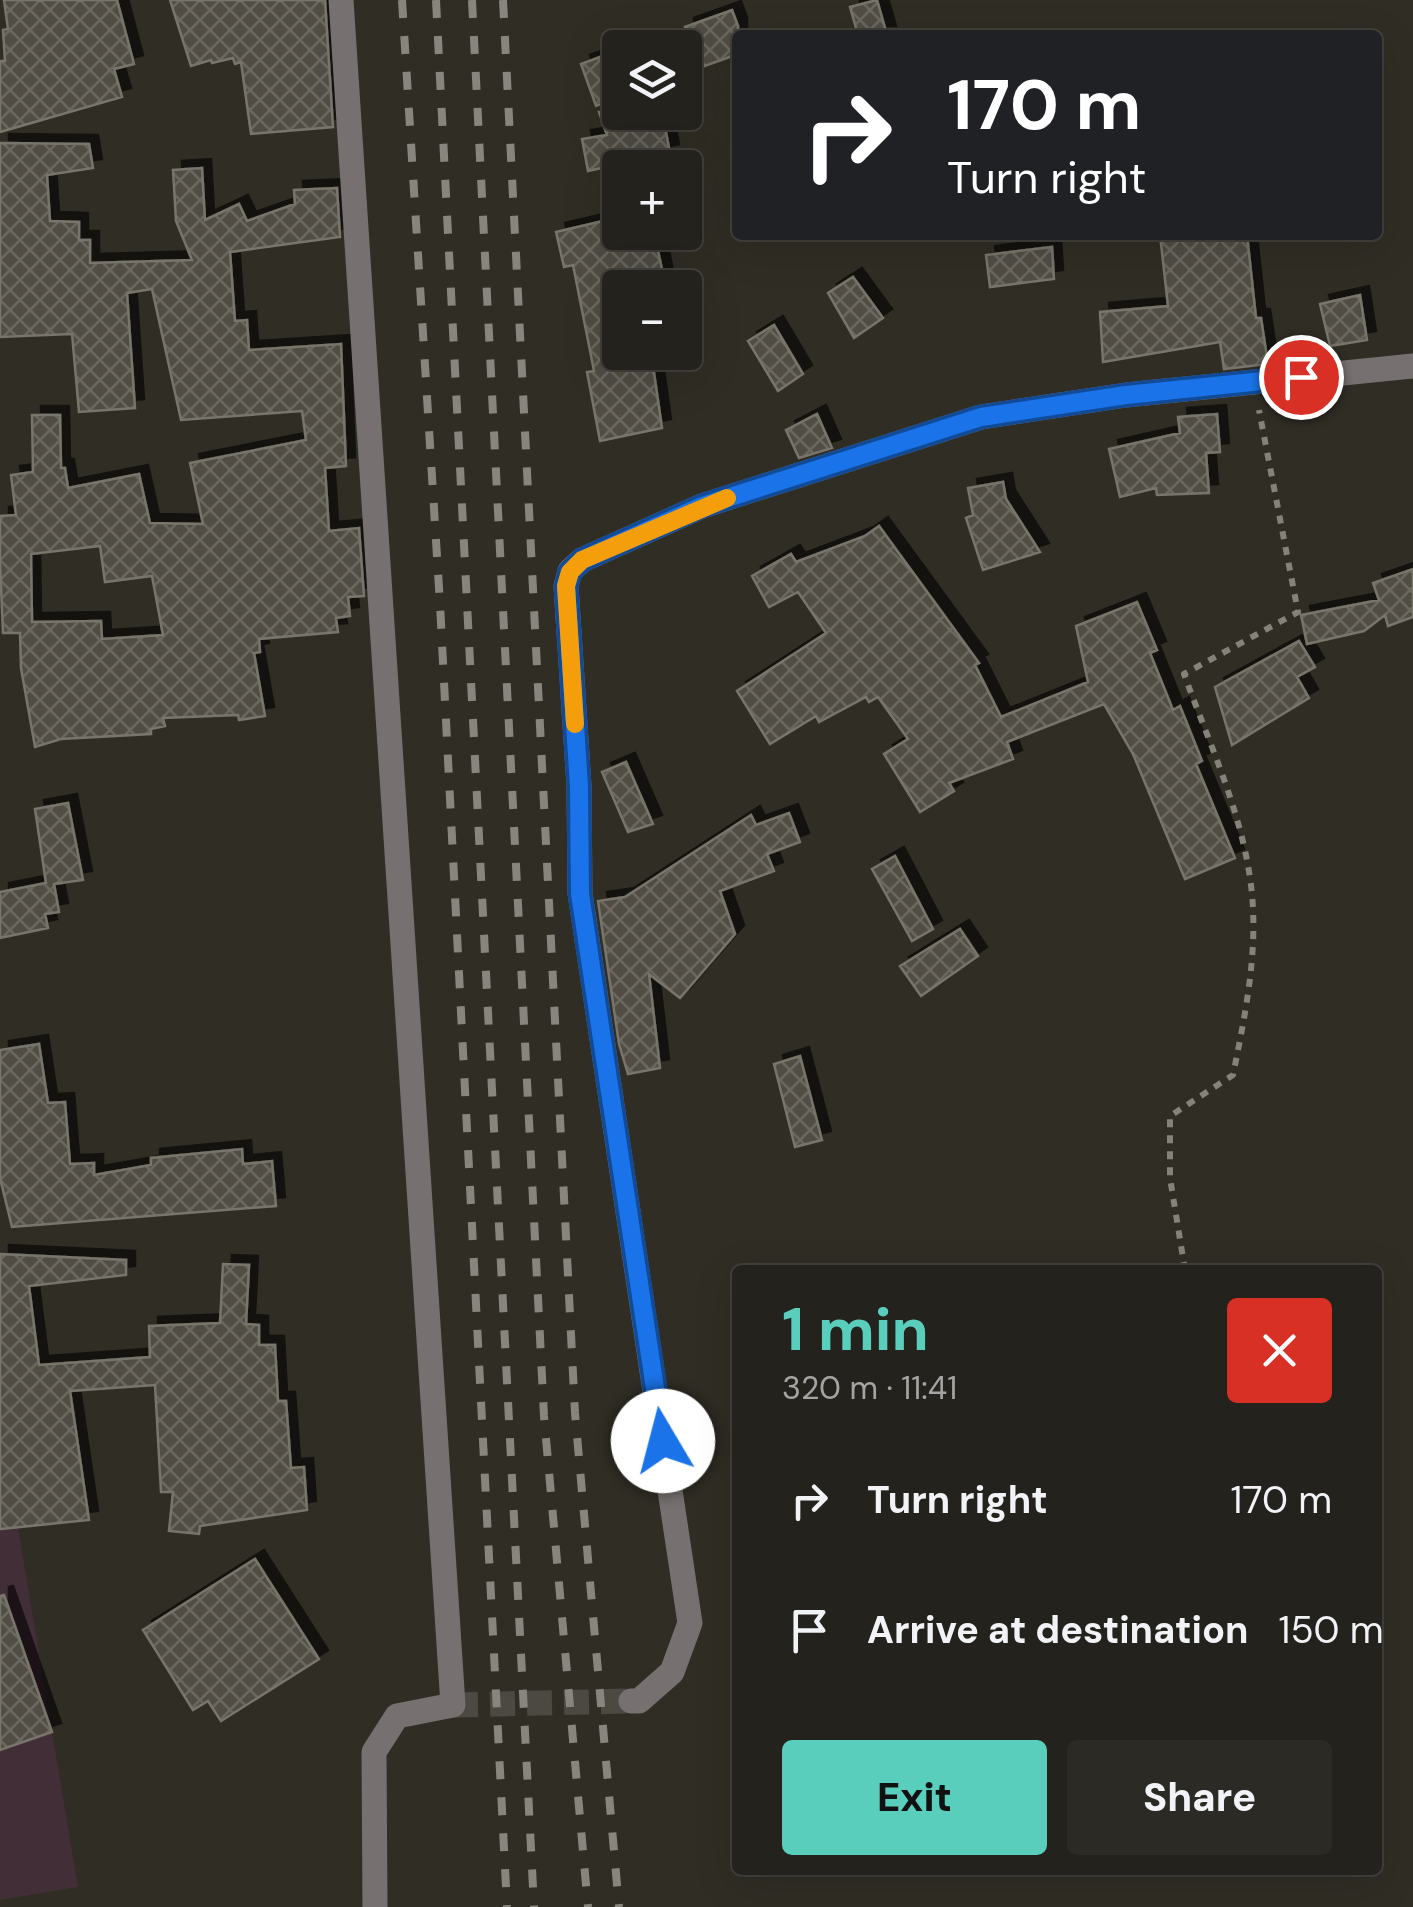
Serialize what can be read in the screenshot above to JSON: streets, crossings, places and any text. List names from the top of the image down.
{
  "page": {
    "map_buttons": ["+", "−"],
    "turn": ["170 m", "Turn right"],
    "heading": ["1 min", "320 m · 11:41"],
    "list": [
      {
        "name": "Turn right",
        "value": "170 m"
      },
      {
        "name": "Arrive at destination",
        "value": "150 m"
      }
    ],
    "buttons": ["Exit", "Share"]
  }
}
